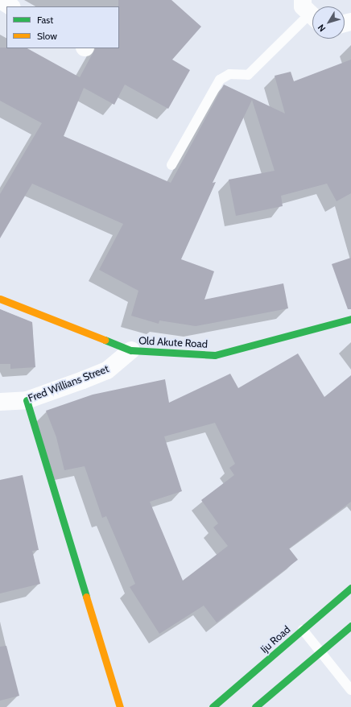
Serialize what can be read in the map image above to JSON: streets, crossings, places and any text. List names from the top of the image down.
{
  "streets": {
    "street": ["Old Akute Road", "Fred Willians Street", "Iju Road"]
  },
  "crossings": [
    ["Old Akute Road", "Fred Willians Street"]
  ],
  "legend": ["Fast", "Slow"],
  "north": "bottom left"
}
